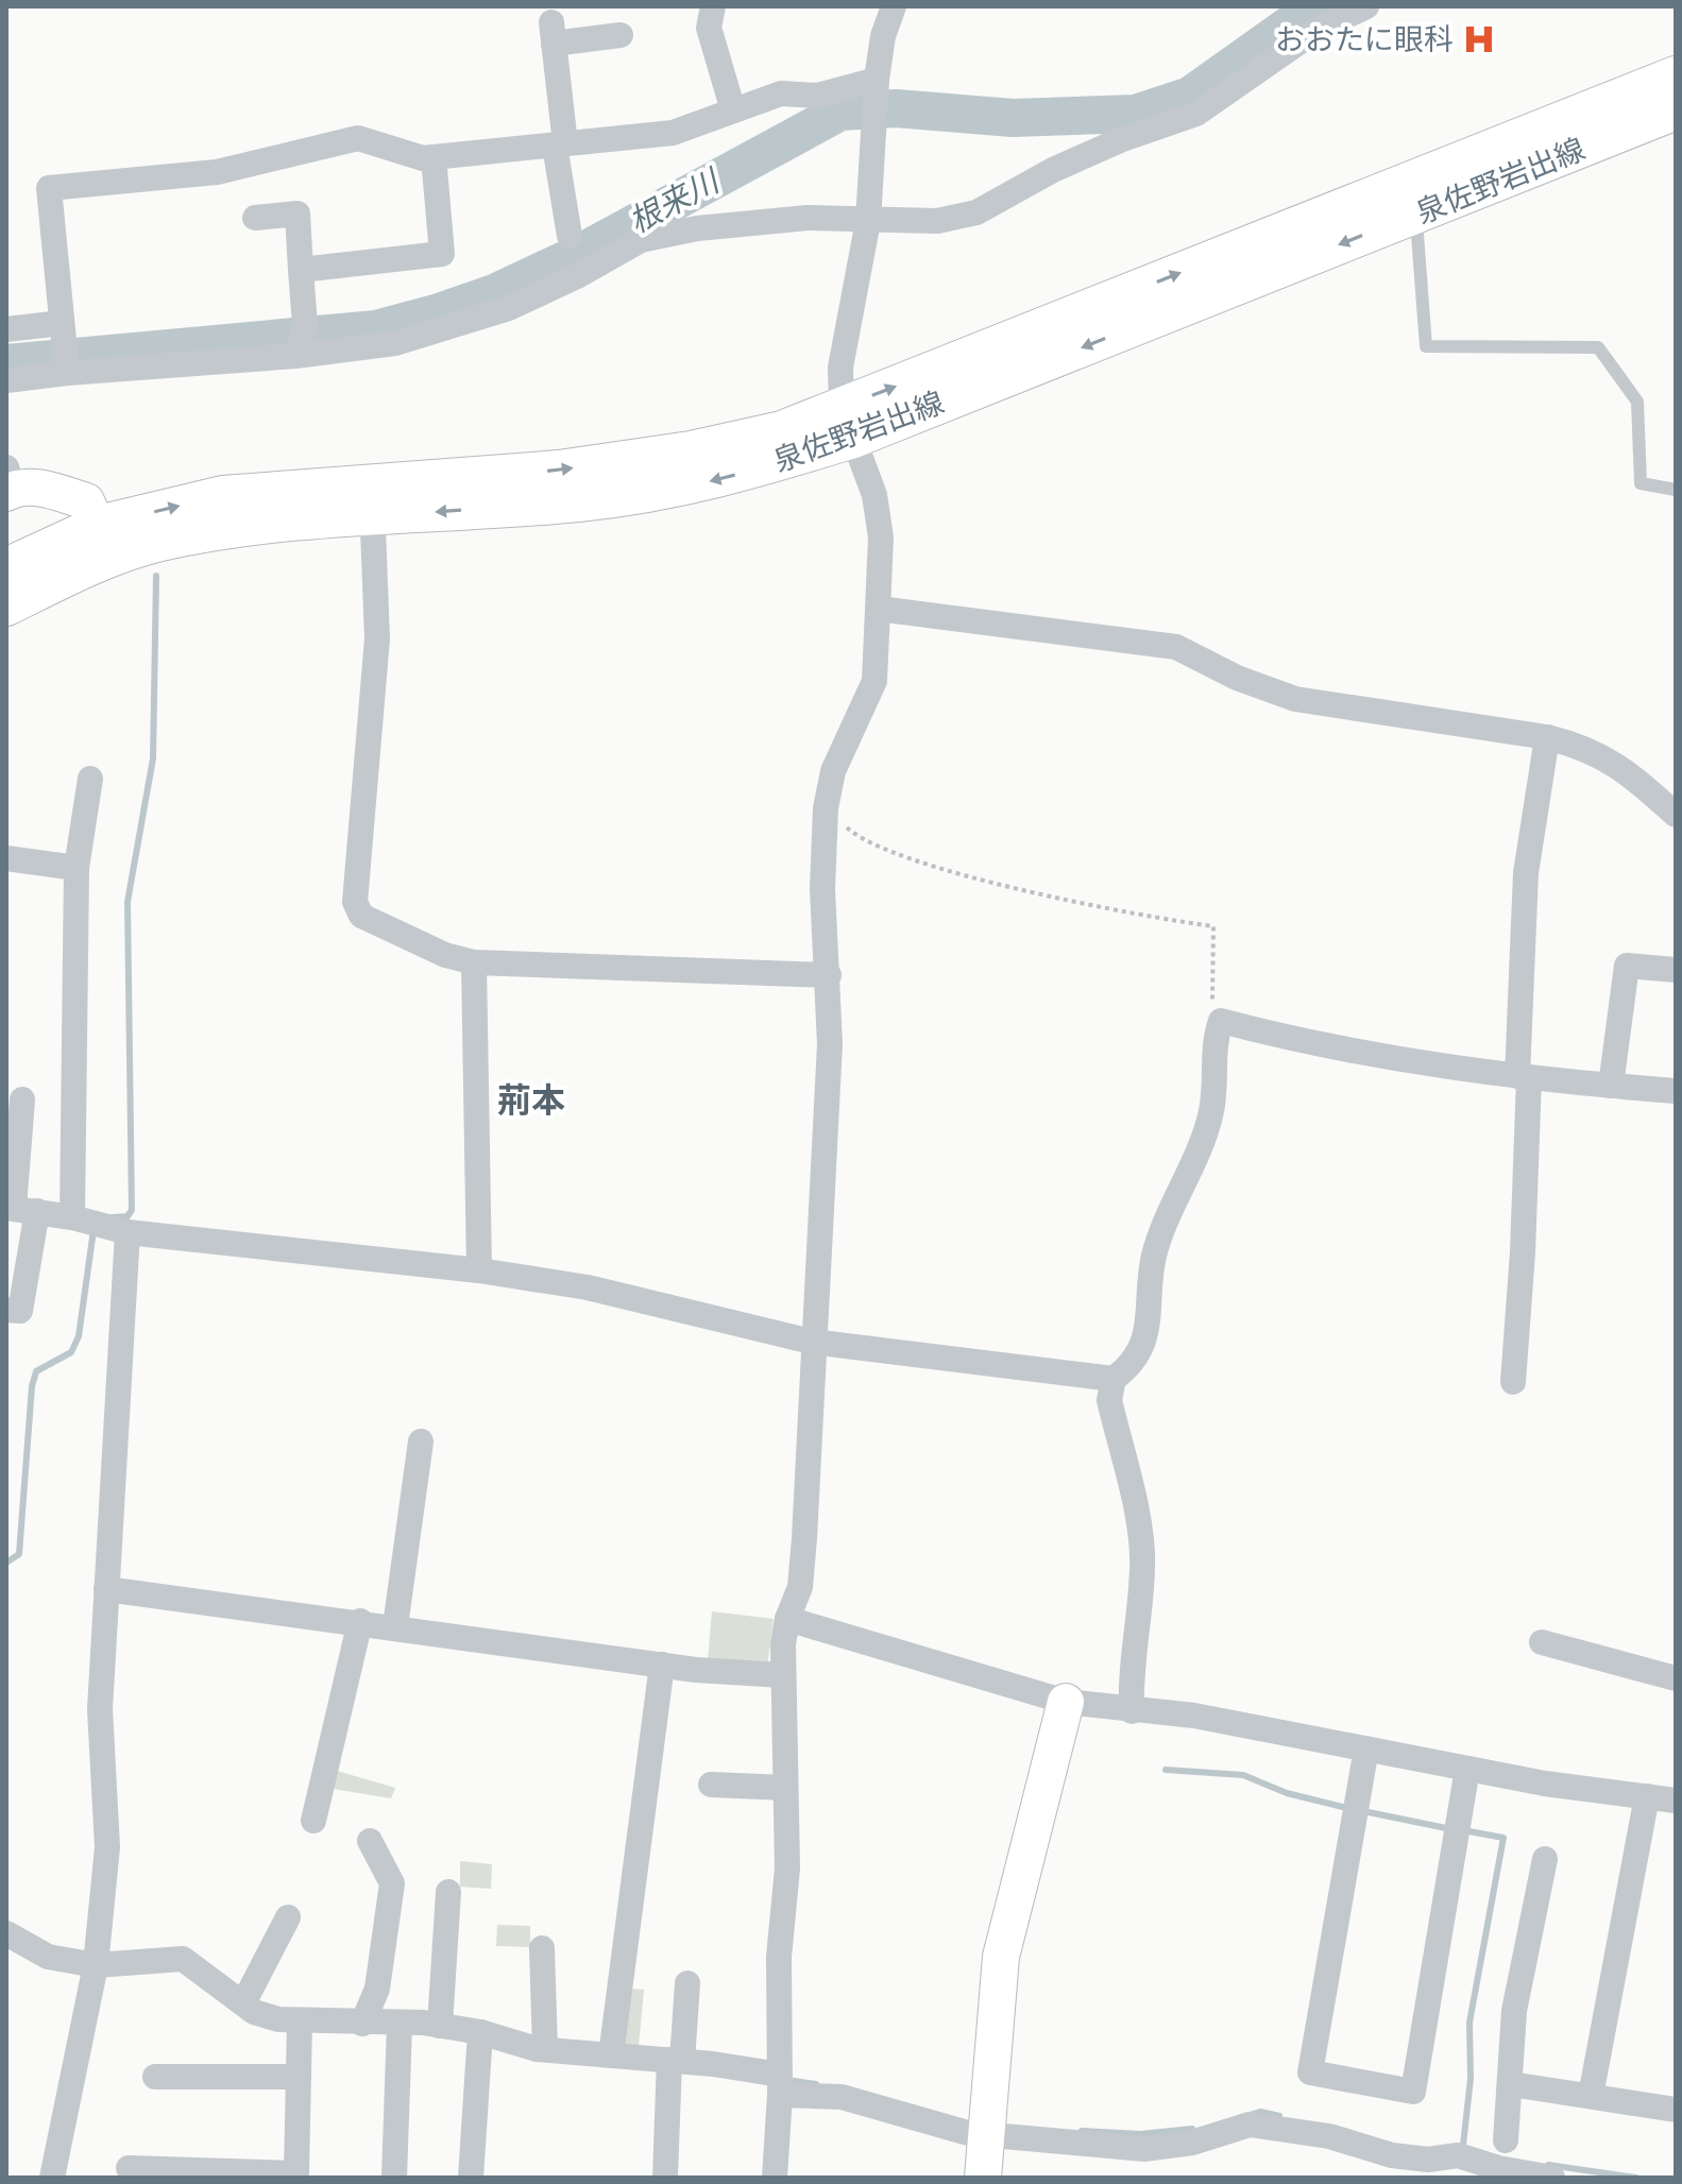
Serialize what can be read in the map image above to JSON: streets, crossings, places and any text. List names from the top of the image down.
{
  "streets": {
    "main road": ["泉佐野岩出線"]
  },
  "districts": ["荊本"],
  "water": ["根来川"],
  "places": {
    "hospital": ["おおたに眼科"]
  }
}
